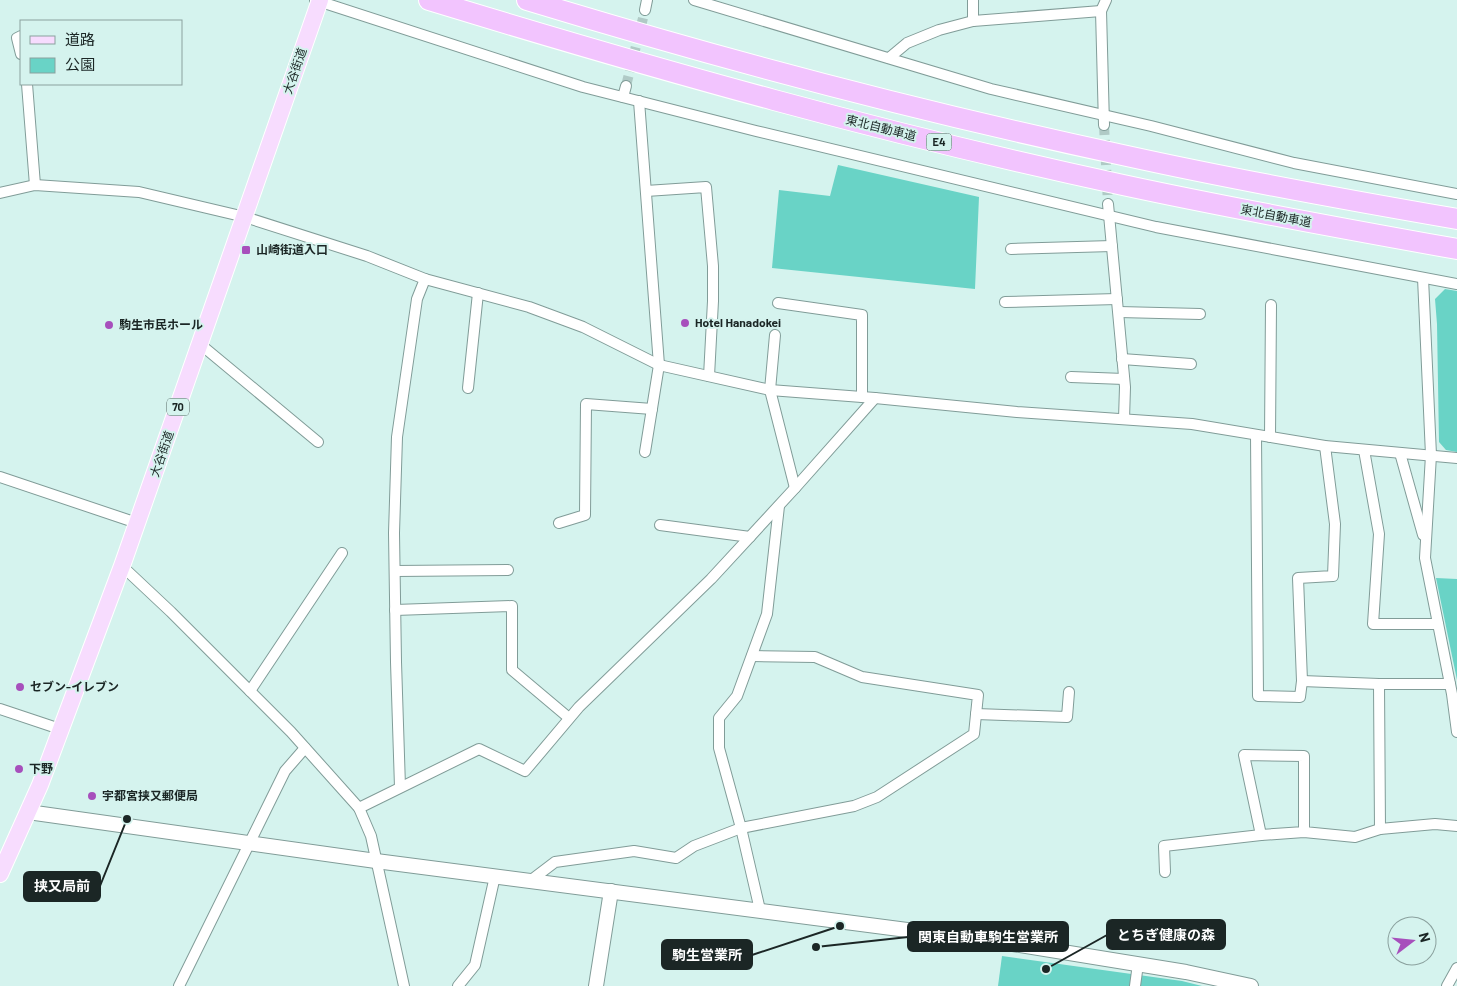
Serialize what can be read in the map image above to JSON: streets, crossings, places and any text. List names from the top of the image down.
{
  "streets": {
    "highway": ["東北自動車道", "E4"],
    "main road": ["大谷街道", "70"]
  },
  "places": {
    "transit": ["山崎街道入口"],
    "other": [
      "Hotel Hanadokei",
      "駒生市民ホール",
      "セブン-イレブン",
      "下野",
      "宇都宮挟又郵便局",
      "挟又局前",
      "駒生営業所",
      "関東自動車駒生営業所",
      "とちぎ健康の森"
    ]
  },
  "legend": ["道路", "公園"],
  "north": "right"
}
